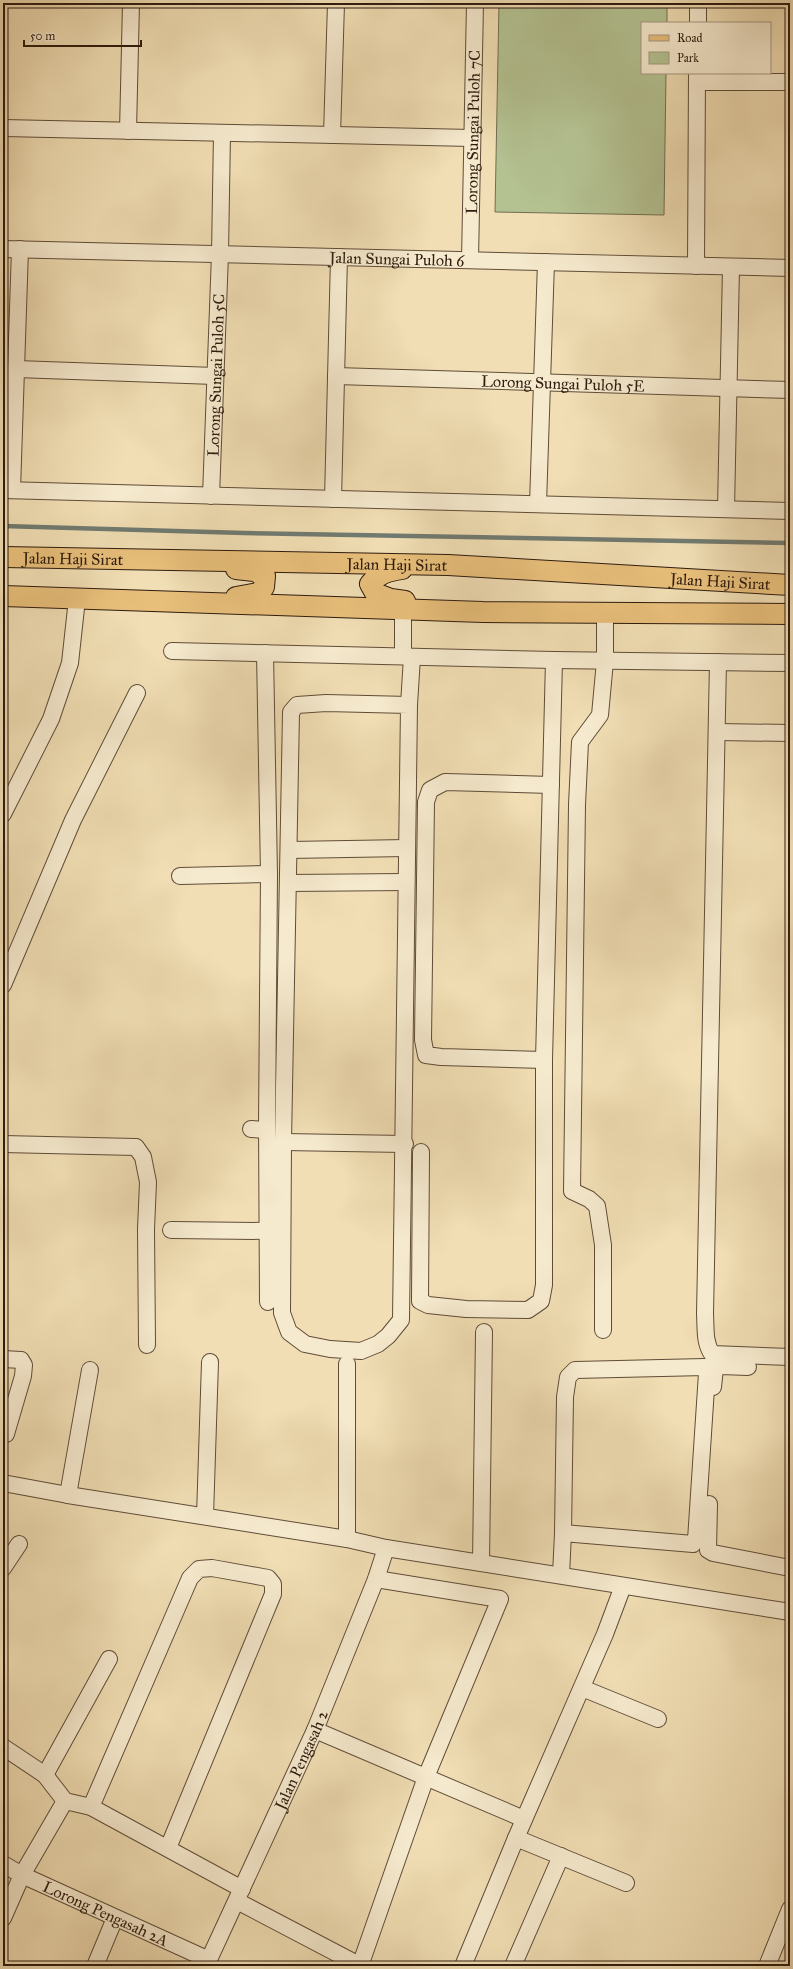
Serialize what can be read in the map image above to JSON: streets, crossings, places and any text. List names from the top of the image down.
{
  "streets": {
    "main road": ["Jalan Haji Sirat"],
    "street": [
      "Lorong Sungai Puloh 7C",
      "Jalan Sungai Puloh 6",
      "Lorong Sungai Puloh 5C",
      "Lorong Sungai Puloh 5E",
      "Jalan Pengasah 2",
      "Lorong Pengasah 2A"
    ]
  },
  "crossings": [
    ["Lorong Sungai Puloh 7C", "Jalan Sungai Puloh 6"],
    ["Jalan Sungai Puloh 6", "Lorong Sungai Puloh 5C"],
    ["Jalan Pengasah 2", "Lorong Pengasah 2A"]
  ],
  "legend": ["Road", "Park"],
  "scale_bar": "50 m"
}
